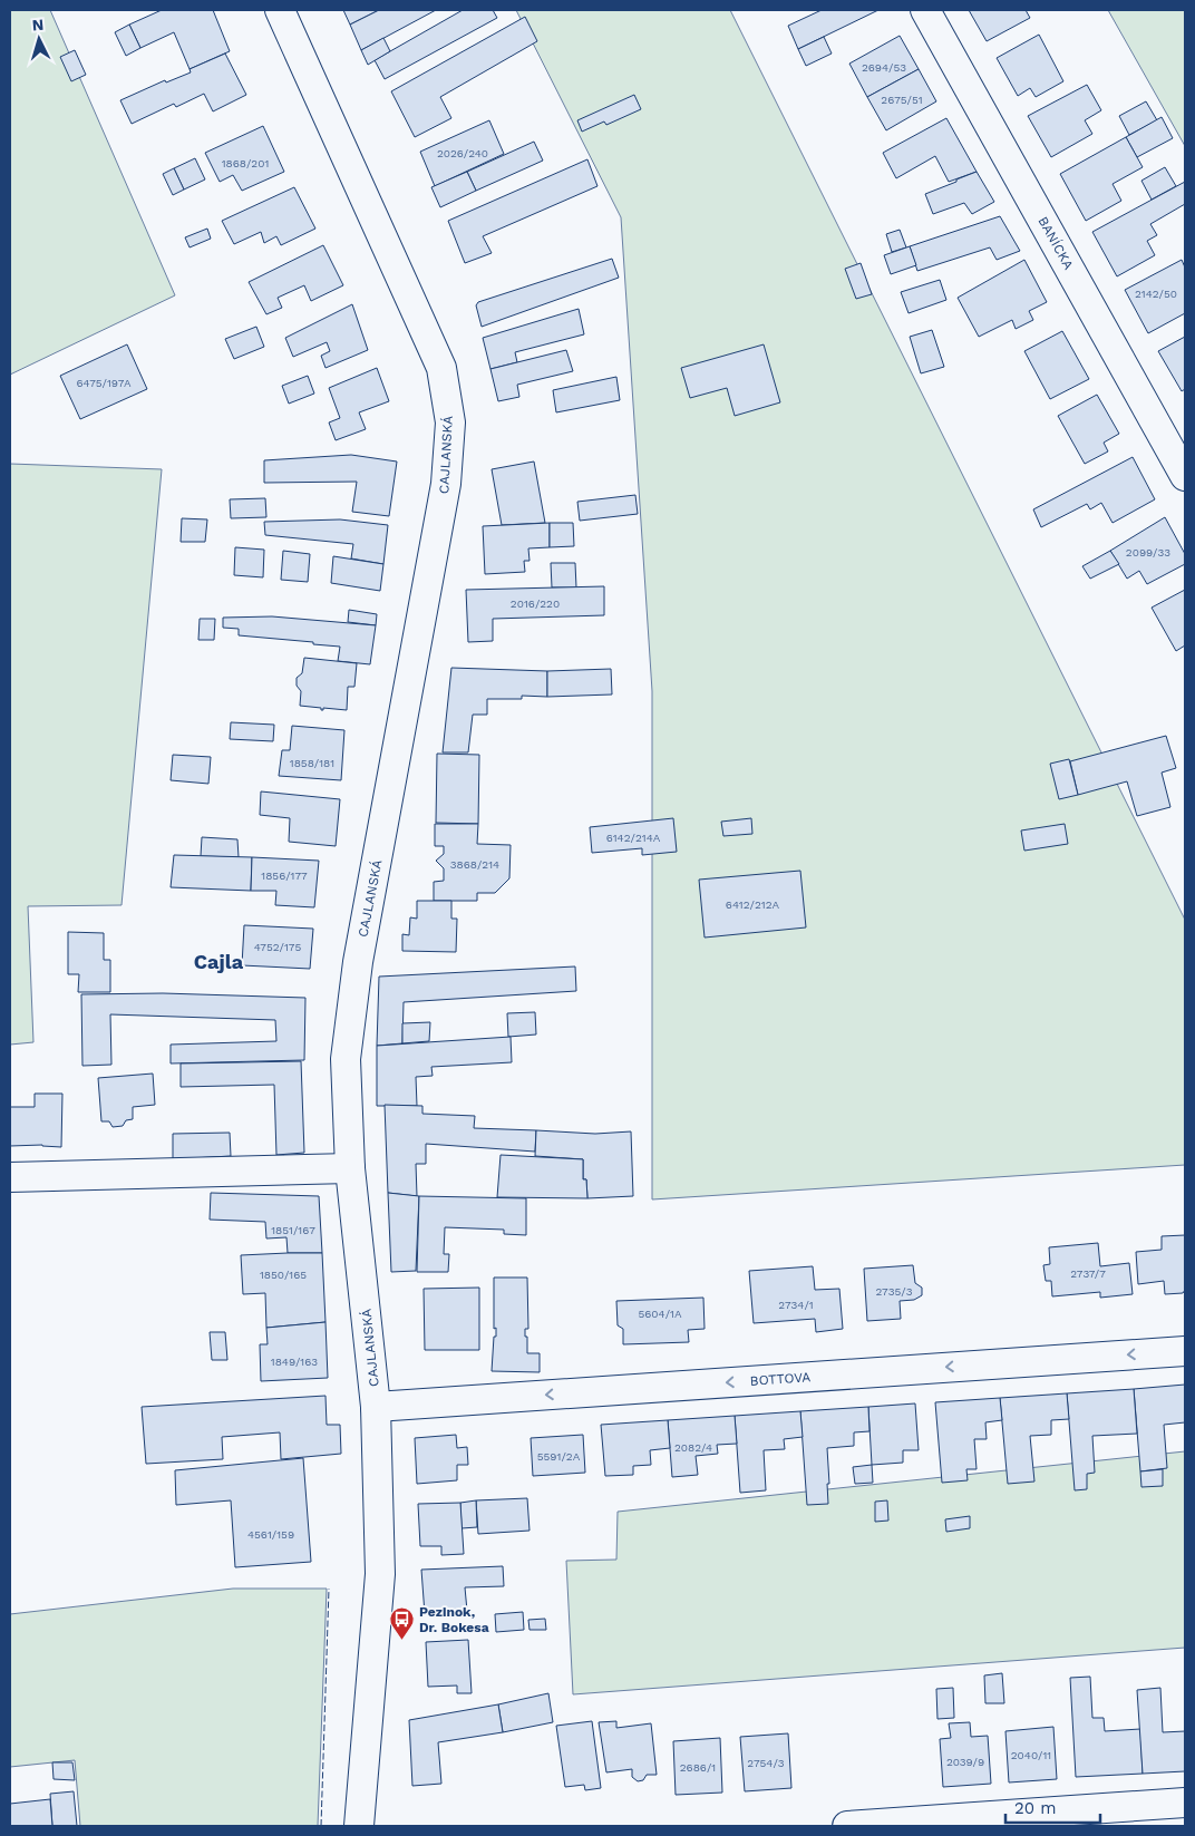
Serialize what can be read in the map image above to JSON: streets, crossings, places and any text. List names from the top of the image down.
{
  "streets": {
    "street": ["BANÍCKA", "CAJLANSKÁ", "BOTTOVA"]
  },
  "crossings": [
    ["CAJLANSKÁ", "BOTTOVA"]
  ],
  "one_way": ["BOTTOVA"],
  "districts": ["Cajla"],
  "places": {
    "bus stop": ["Pezinok, Dr. Bokesa"]
  },
  "house_numbers": [
    "2694/53",
    "2675/51",
    "2026/240",
    "1868/201",
    "2142/50",
    "6475/197A",
    "2099/33",
    "2016/220",
    "1858/181",
    "6142/214A",
    "3868/214",
    "1856/177",
    "6412/212A",
    "4752/175",
    "1851/167",
    "2737/7",
    "1850/165",
    "2735/3",
    "2734/1",
    "5604/1A",
    "1849/163",
    "2082/4",
    "5591/2A",
    "4561/159",
    "2040/11",
    "2039/9",
    "2754/3",
    "2686/1"
  ],
  "scale_bar": "20 m",
  "north": "top"
}
